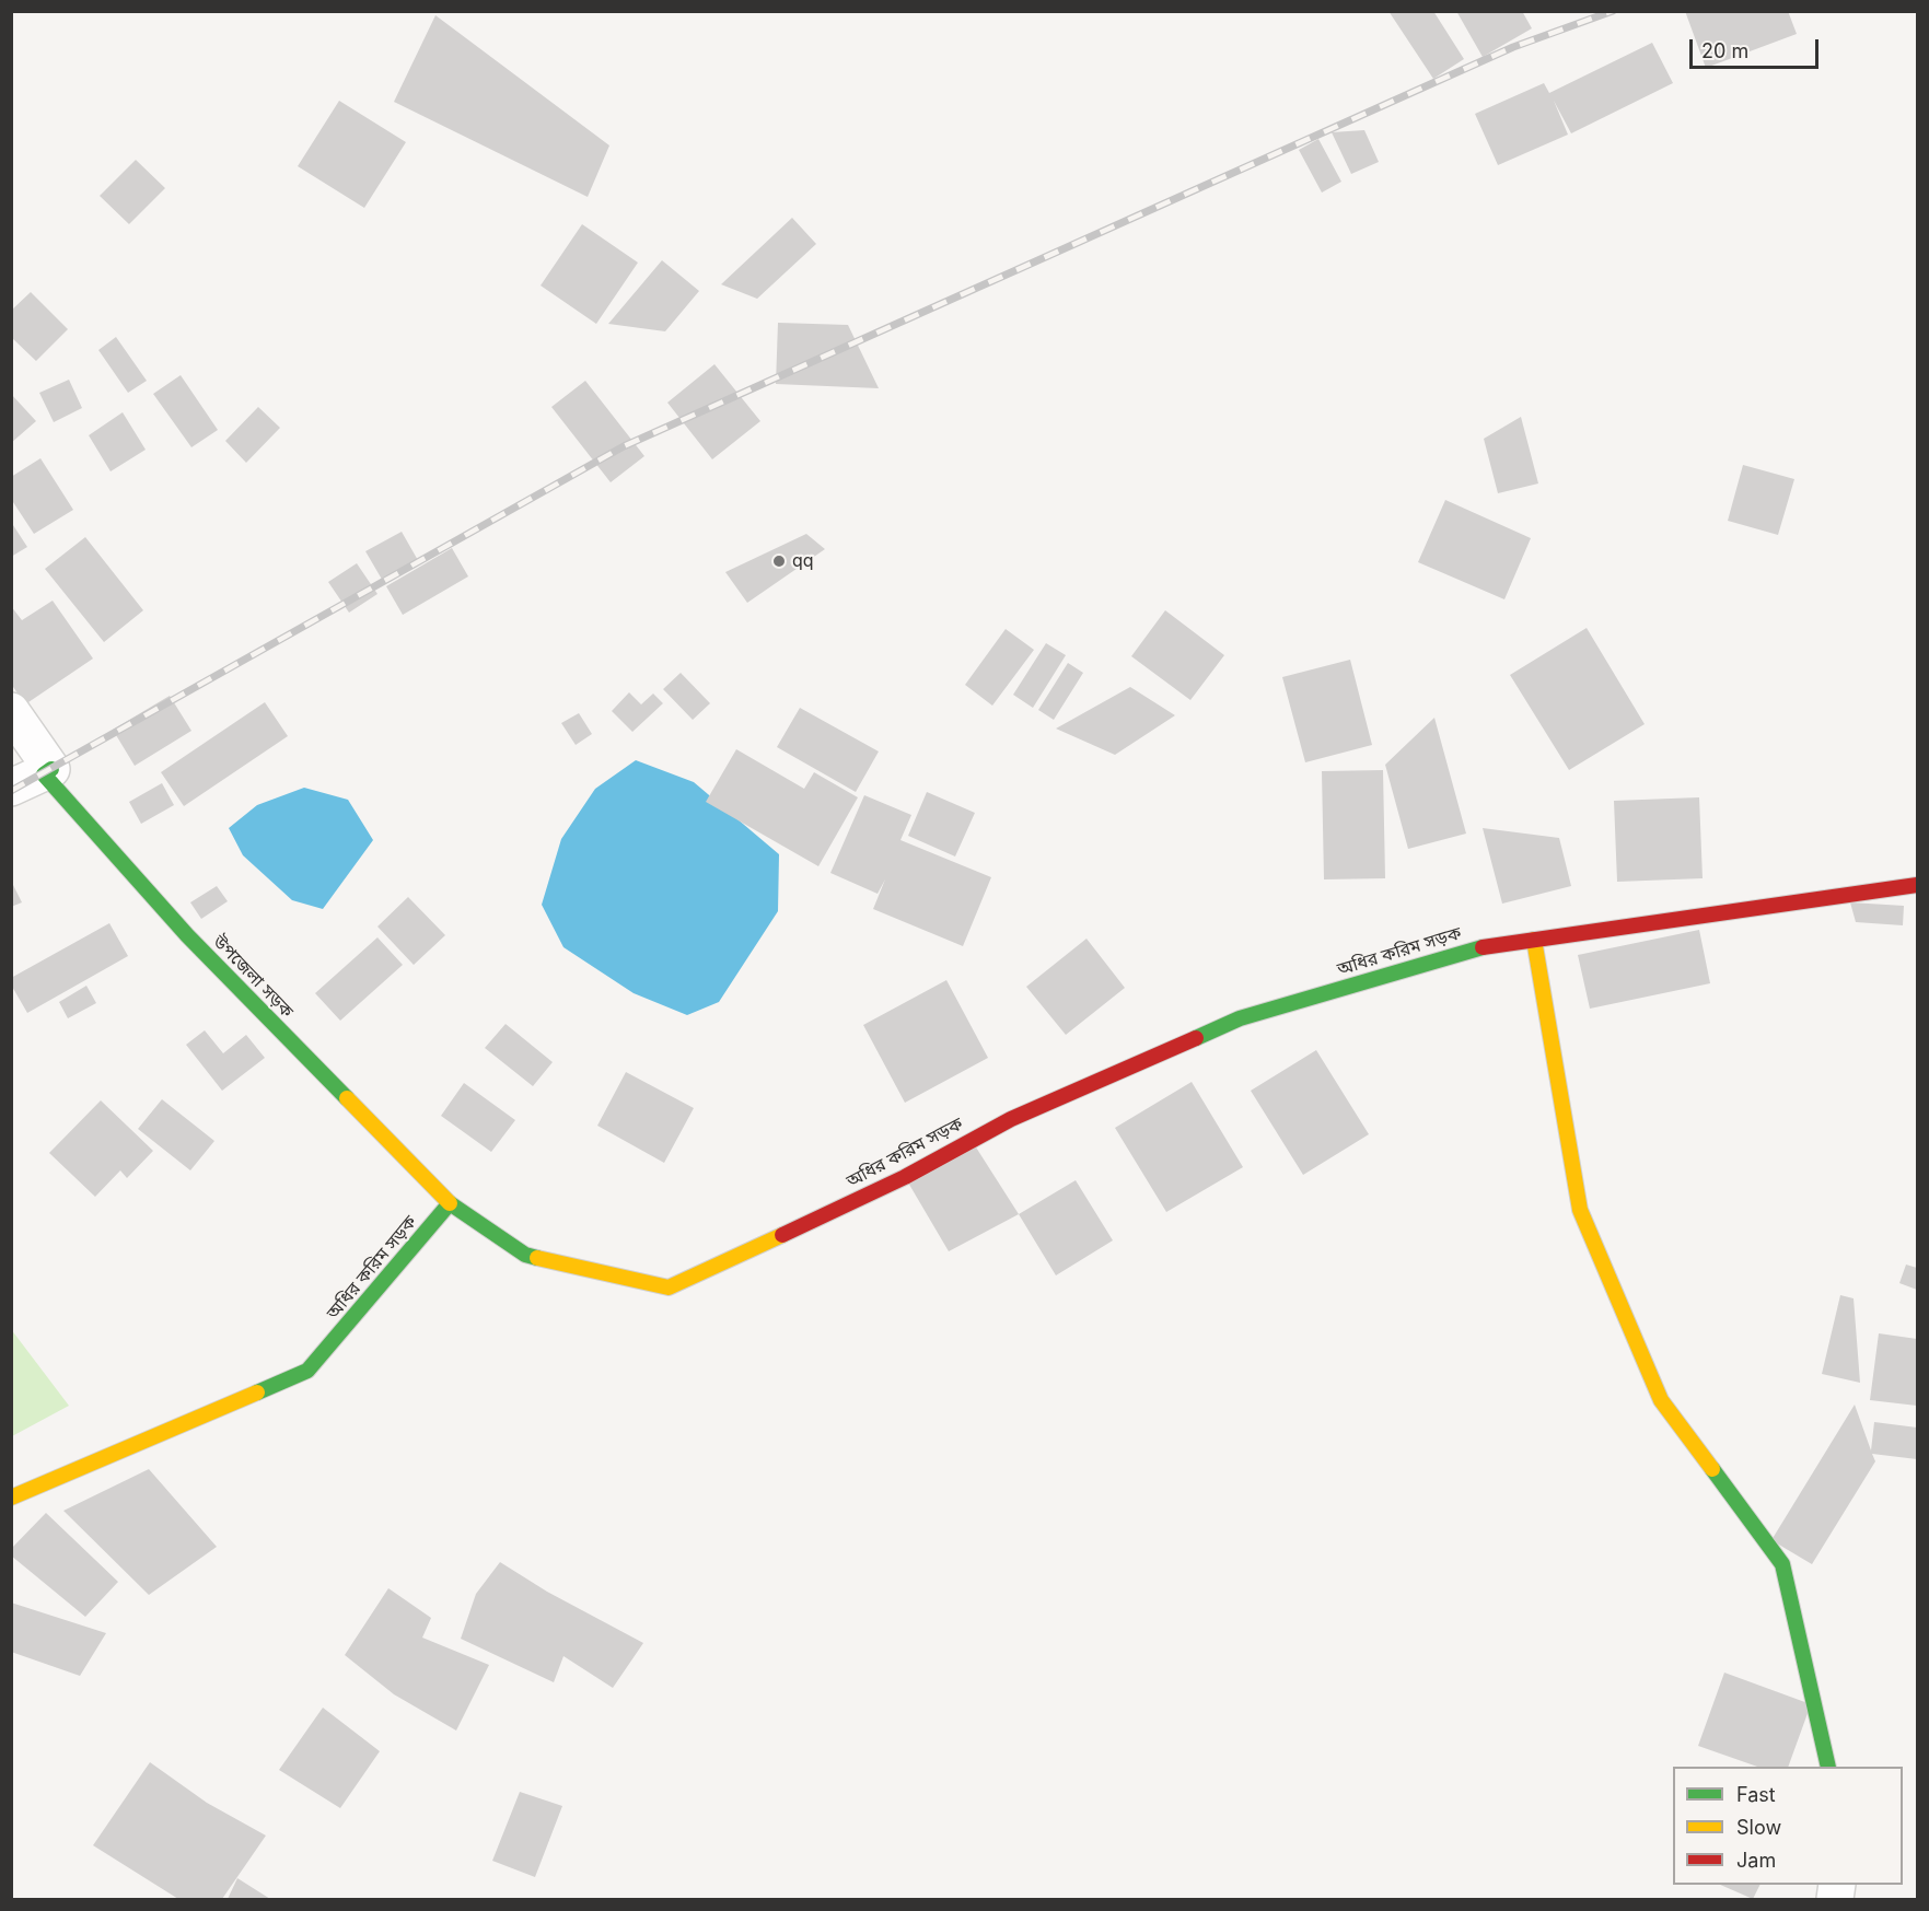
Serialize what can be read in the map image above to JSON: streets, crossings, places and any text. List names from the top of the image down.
{
  "streets": {
    "main road": ["অধির করিম সড়ক", "উপজেলা সড়ক"]
  },
  "crossings": [
    ["অধির করিম সড়ক", "উপজেলা সড়ক"]
  ],
  "places": ["qq"],
  "legend": ["Fast", "Slow", "Jam"],
  "scale_bar": "20 m"
}
